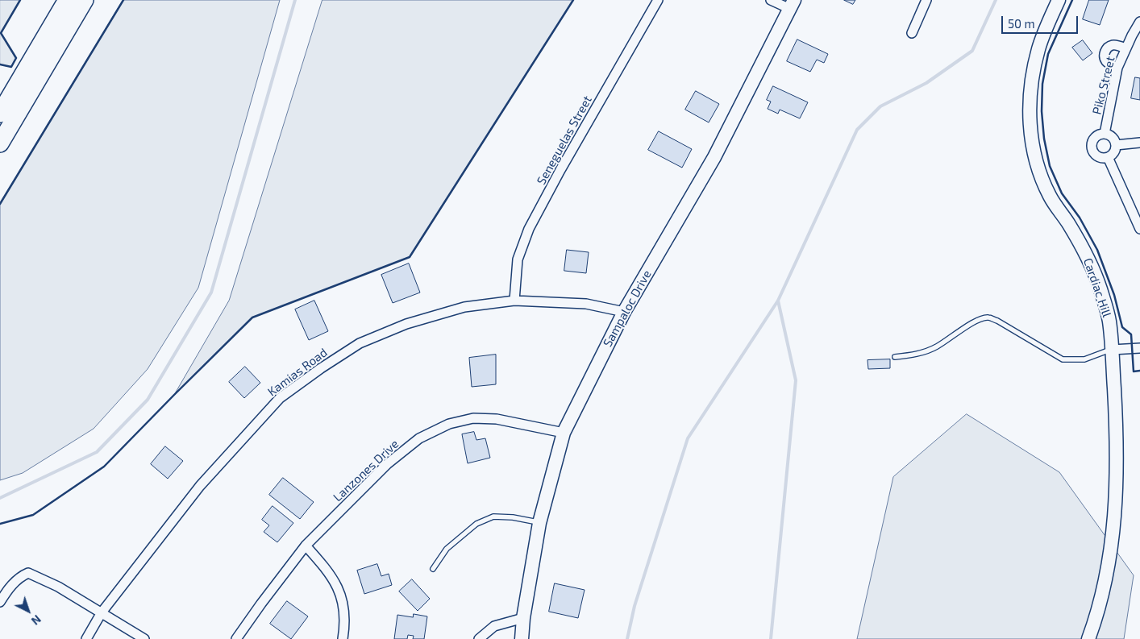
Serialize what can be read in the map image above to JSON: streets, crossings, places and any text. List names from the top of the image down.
{
  "streets": {
    "street": [
      "Piko Street",
      "Seneguelas Street",
      "Cardiac Hill",
      "Sampaloc Drive",
      "Kamias Road",
      "Lanzones Drive"
    ]
  },
  "crossings": [
    ["Seneguelas Street", "Kamias Road"],
    ["Sampaloc Drive", "Kamias Road"],
    ["Sampaloc Drive", "Lanzones Drive"]
  ],
  "scale_bar": "50 m",
  "north": "bottom right"
}
